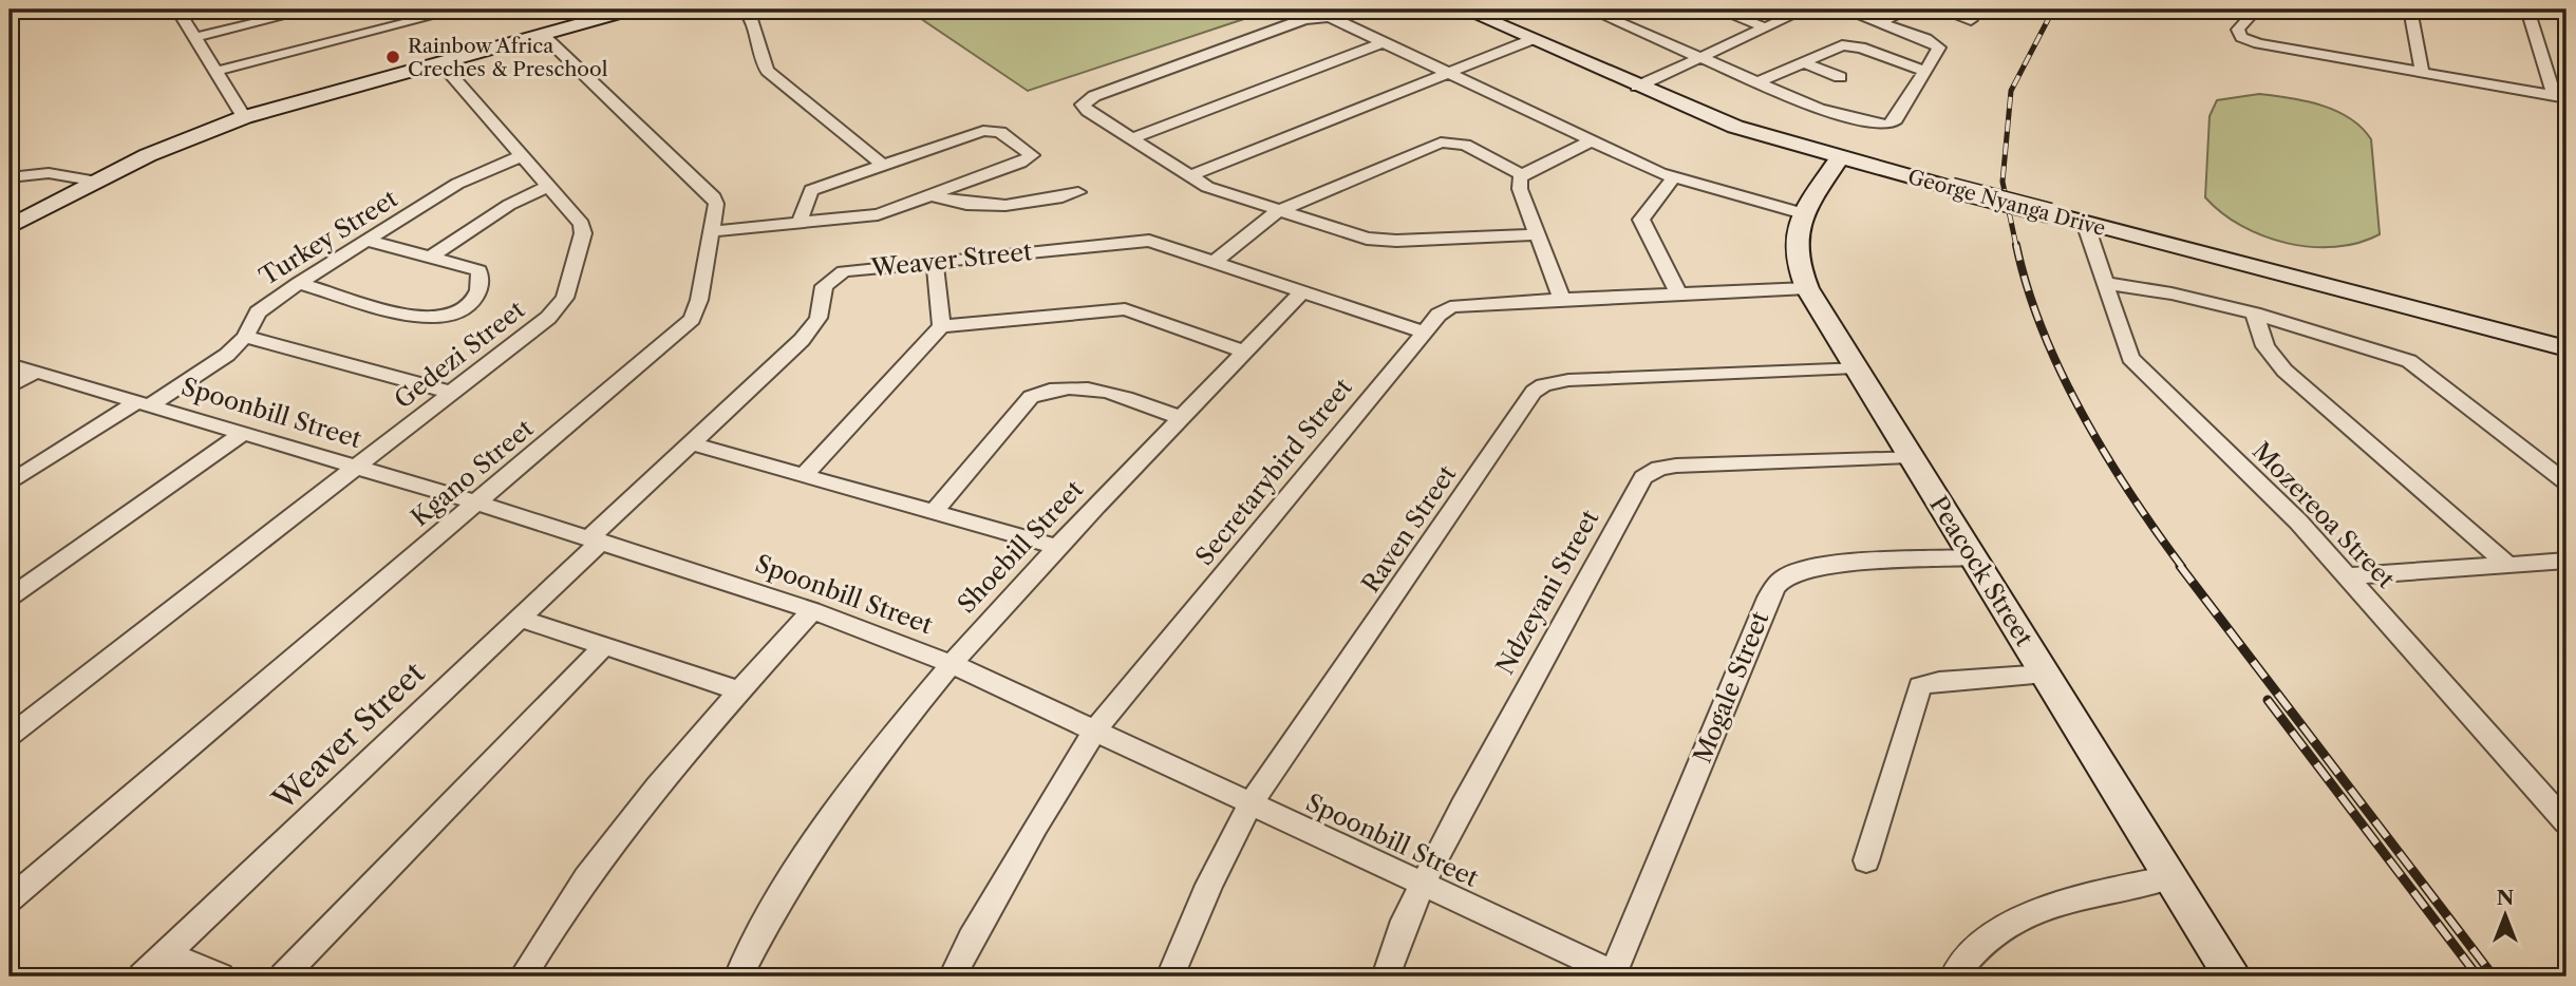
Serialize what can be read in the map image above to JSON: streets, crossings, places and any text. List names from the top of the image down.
{
  "streets": {
    "street": [
      "George Nyanga Drive",
      "Turkey Street",
      "Weaver Street",
      "Gedezi Street",
      "Spoonbill Street",
      "Secretarybird Street",
      "Kgano Street",
      "Mozereoa Street",
      "Raven Street",
      "Shoebill Street",
      "Peacock Street",
      "Ndzeyani Street",
      "Mogale Street"
    ]
  },
  "crossings": [
    ["George Nyanga Drive", "Mozereoa Street"],
    ["George Nyanga Drive", "Peacock Street"],
    ["Turkey Street", "Gedezi Street"],
    ["Turkey Street", "Spoonbill Street"],
    ["Weaver Street", "Spoonbill Street"],
    ["Weaver Street", "Secretarybird Street"],
    ["Weaver Street", "Shoebill Street"],
    ["Gedezi Street", "Spoonbill Street"],
    ["Spoonbill Street", "Secretarybird Street"],
    ["Spoonbill Street", "Kgano Street"],
    ["Spoonbill Street", "Raven Street"],
    ["Spoonbill Street", "Shoebill Street"],
    ["Spoonbill Street", "Ndzeyani Street"],
    ["Spoonbill Street", "Mogale Street"],
    ["Secretarybird Street", "Peacock Street"],
    ["Raven Street", "Peacock Street"],
    ["Peacock Street", "Ndzeyani Street"],
    ["Peacock Street", "Mogale Street"]
  ],
  "places": ["Rainbow Africa Creches & Preschool"],
  "north": "top"
}
